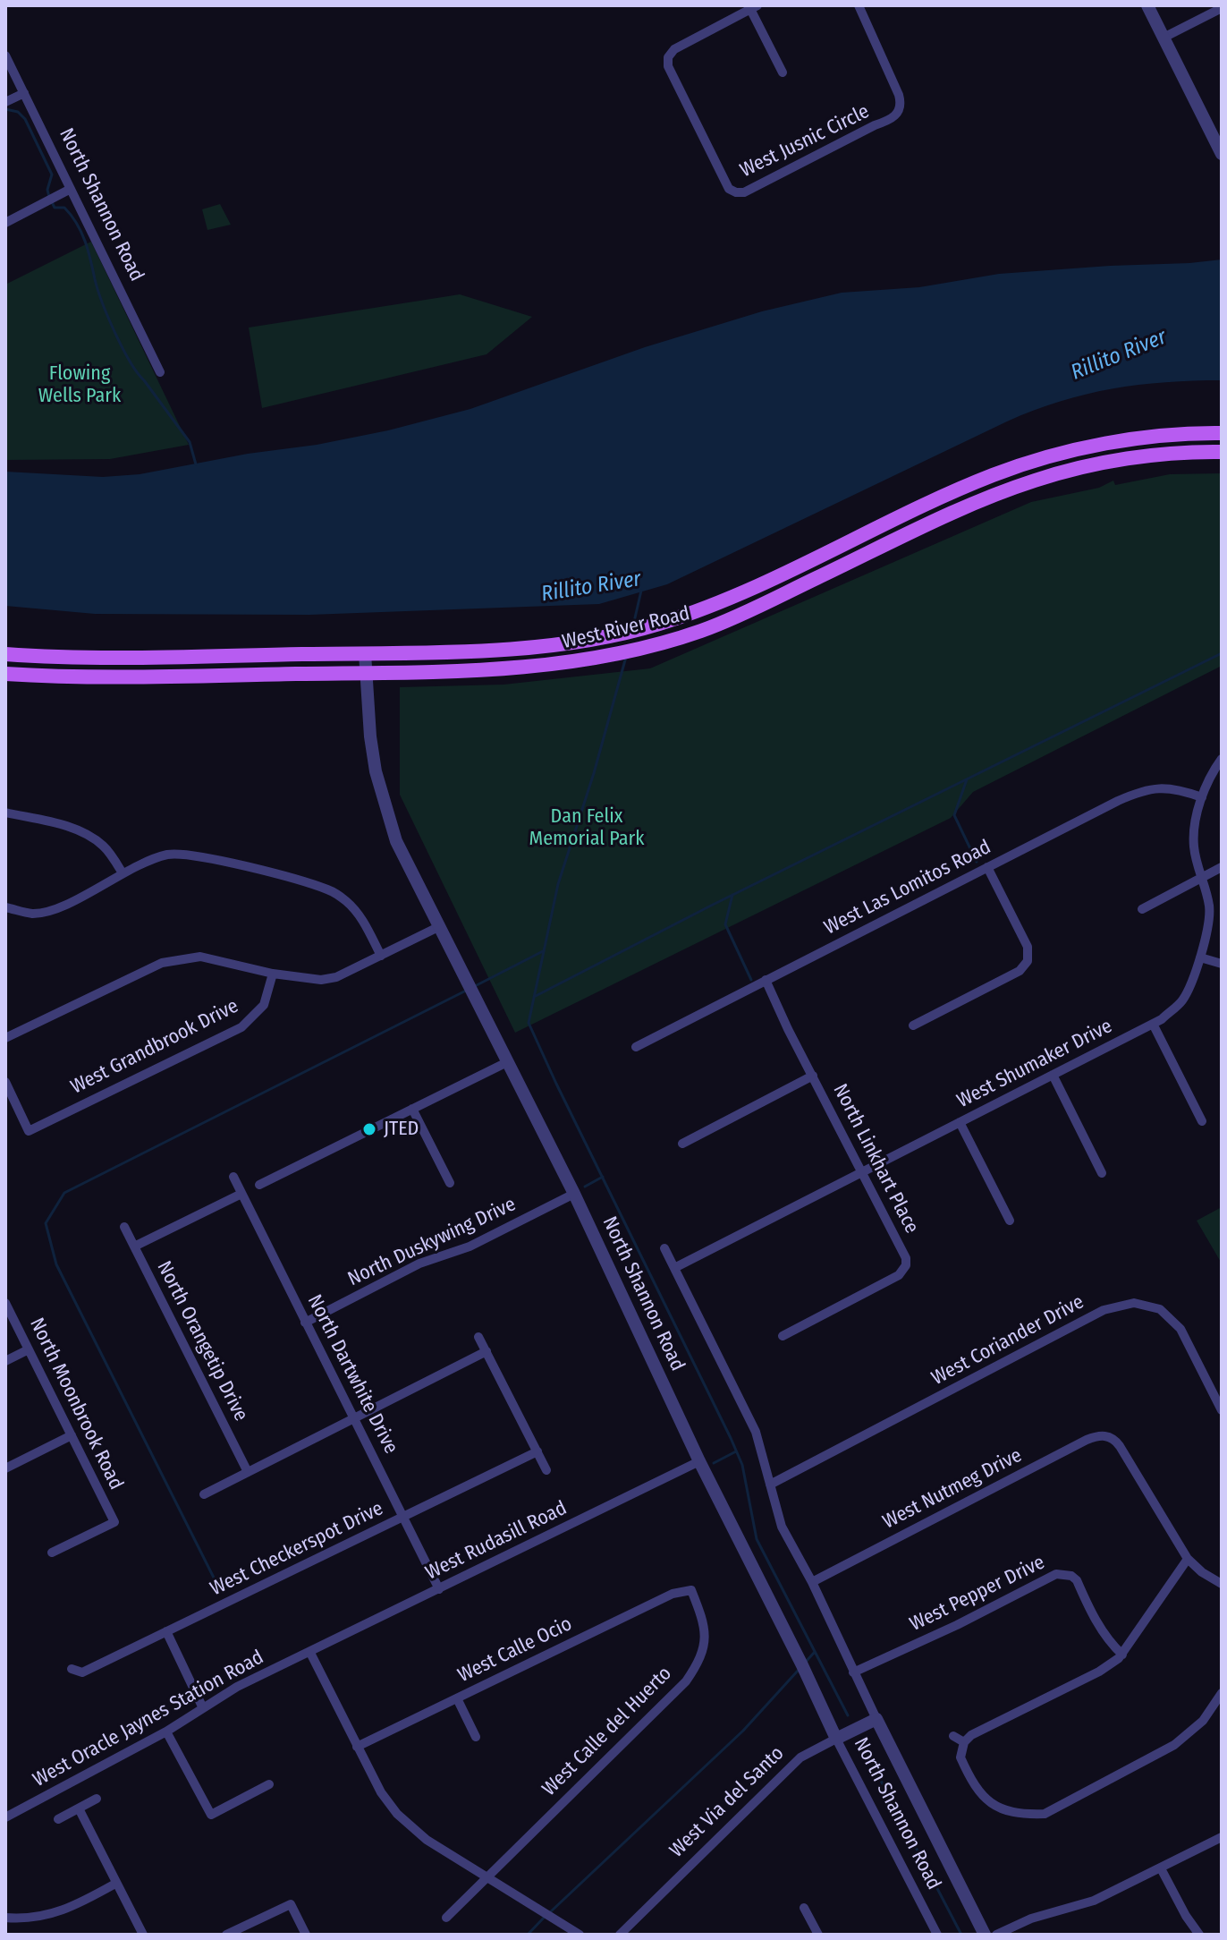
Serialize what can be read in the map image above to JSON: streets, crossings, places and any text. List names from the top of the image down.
{
  "streets": {
    "main road": ["West River Road"],
    "street": [
      "West Jusnic Circle",
      "North Shannon Road",
      "West Las Lomitos Road",
      "West Grandbrook Drive",
      "West Shumaker Drive",
      "North Linkhart Place",
      "North Duskywing Drive",
      "West Coriander Drive",
      "North Orangetip Drive",
      "North Dartwhite Drive",
      "North Moonbrook Road",
      "West Nutmeg Drive",
      "West Rudasill Road",
      "West Checkerspot Drive",
      "West Pepper Drive",
      "West Calle Ocio",
      "West Oracle Jaynes Station Road",
      "West Calle del Huerto",
      "West Via del Santo"
    ]
  },
  "crossings": [
    ["North Shannon Road", "West River Road"],
    ["North Shannon Road", "West Shumaker Drive"],
    ["North Shannon Road", "North Duskywing Drive"],
    ["North Shannon Road", "West Coriander Drive"],
    ["North Shannon Road", "West Nutmeg Drive"],
    ["North Shannon Road", "West Rudasill Road"],
    ["North Shannon Road", "West Pepper Drive"],
    ["North Shannon Road", "West Via del Santo"],
    ["West Las Lomitos Road", "West Shumaker Drive"],
    ["West Las Lomitos Road", "North Linkhart Place"],
    ["West Shumaker Drive", "North Linkhart Place"],
    ["North Duskywing Drive", "North Dartwhite Drive"],
    ["North Dartwhite Drive", "West Rudasill Road"],
    ["North Dartwhite Drive", "West Checkerspot Drive"],
    ["West Rudasill Road", "West Oracle Jaynes Station Road"],
    ["West Calle Ocio", "West Calle del Huerto"]
  ],
  "water": ["Rillito River"],
  "parks": ["Flowing Wells Park", "Dan Felix Memorial Park"],
  "places": ["JTED"]
}
